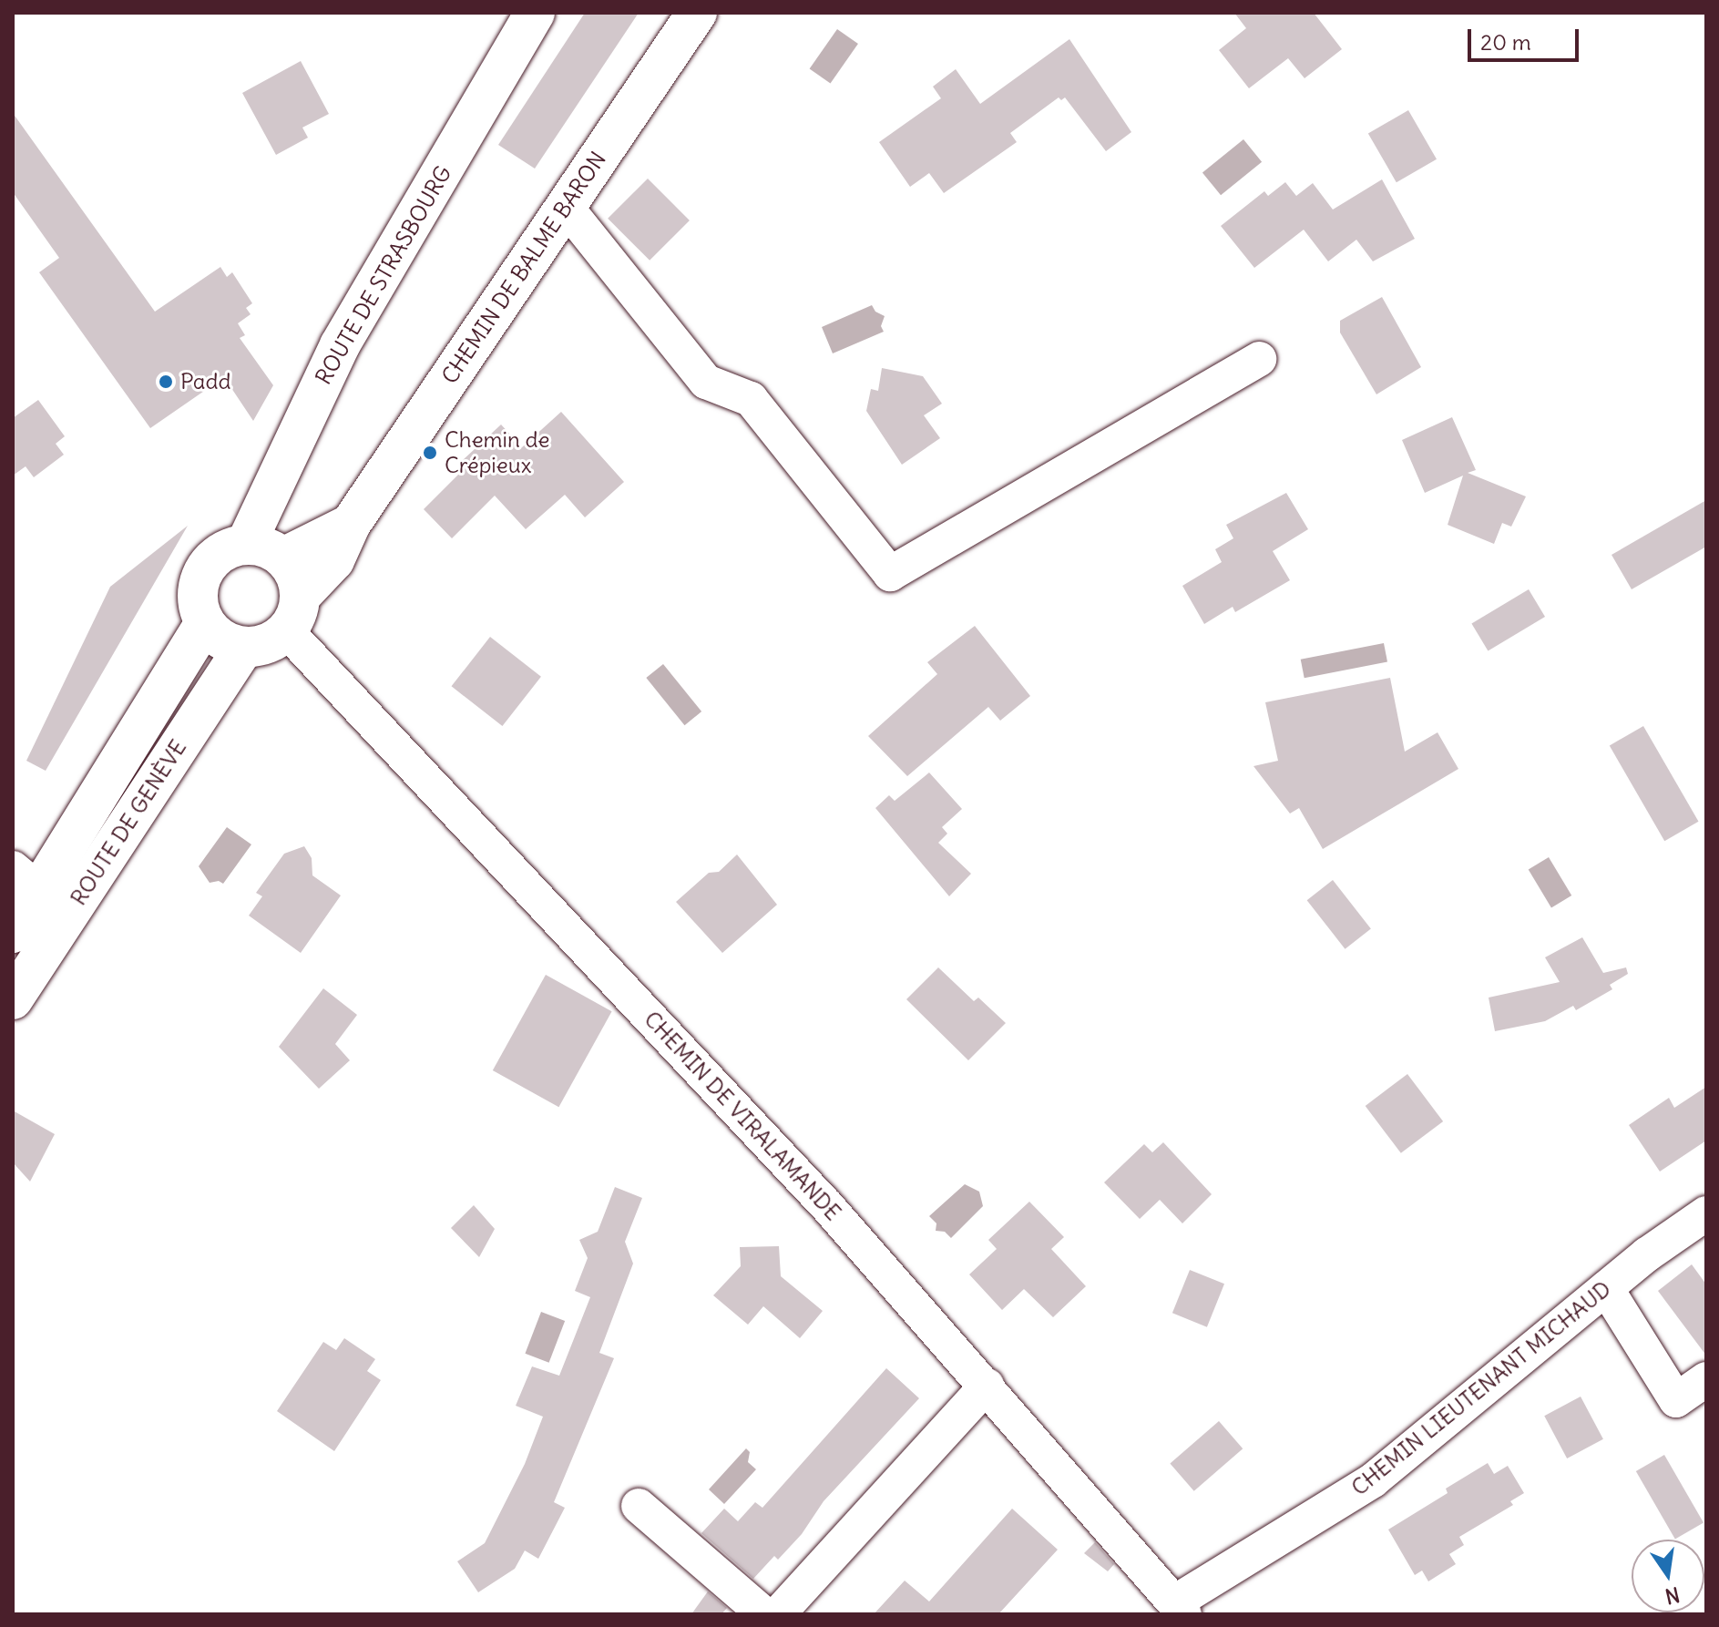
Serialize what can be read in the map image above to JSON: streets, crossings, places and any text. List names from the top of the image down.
{
  "streets": {
    "main road": ["CHEMIN DE BALME BARON", "ROUTE DE STRASBOURG", "ROUTE DE GENÈVE"],
    "street": ["CHEMIN DE VIRALAMANDE", "CHEMIN LIEUTENANT MICHAUD"]
  },
  "crossings": [
    ["CHEMIN DE BALME BARON", "ROUTE DE STRASBOURG"],
    ["CHEMIN DE BALME BARON", "ROUTE DE GENÈVE"],
    ["CHEMIN DE BALME BARON", "CHEMIN DE VIRALAMANDE"],
    ["ROUTE DE STRASBOURG", "ROUTE DE GENÈVE"],
    ["ROUTE DE STRASBOURG", "CHEMIN DE VIRALAMANDE"],
    ["ROUTE DE GENÈVE", "CHEMIN DE VIRALAMANDE"],
    ["CHEMIN DE VIRALAMANDE", "CHEMIN LIEUTENANT MICHAUD"]
  ],
  "places": ["Padd", "Chemin de Crépieux"],
  "scale_bar": "20 m",
  "north": "bottom"
}
